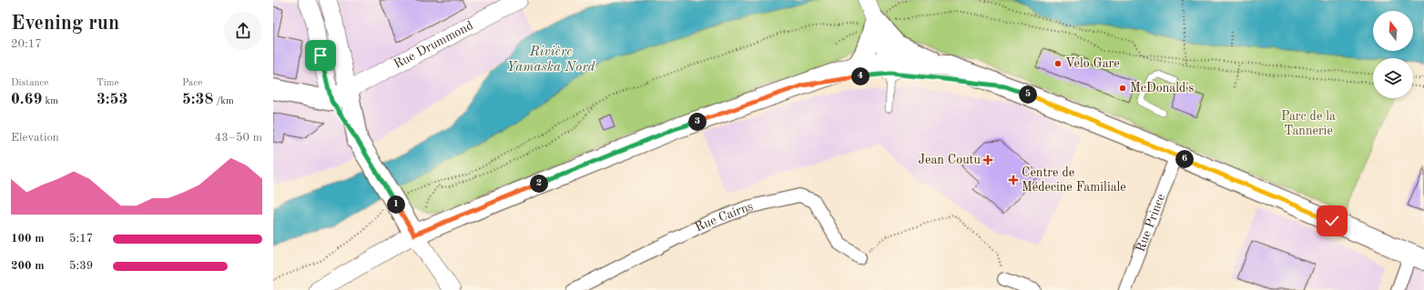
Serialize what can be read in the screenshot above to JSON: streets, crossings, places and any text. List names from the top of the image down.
{
  "streets": {
    "street": ["Rue Drummond", "Rue Cairns", "Rue Prince"]
  },
  "water": ["Rivière Yamaska Nord"],
  "parks": ["Parc de la Tannerie"],
  "places": {
    "other": ["Velo Gare", "McDonald's"],
    "health": ["Jean Coutu", "Centre de Médecine Familiale"]
  },
  "north": "top",
  "page": {
    "heading": ["Evening run", "20:17"],
    "stats": [
      ["Distance", "0.69 km"],
      ["Time", "3:53"],
      ["Pace", "5:38 /km"]
    ],
    "pins": [
      "4",
      "5",
      "3",
      "6",
      "2",
      "1"
    ],
    "chart": ["Elevation", "43–50 m"],
    "list": [
      {
        "name": "100 m",
        "note": "5:17"
      },
      {
        "name": "200 m",
        "note": "5:39"
      }
    ]
  }
}
